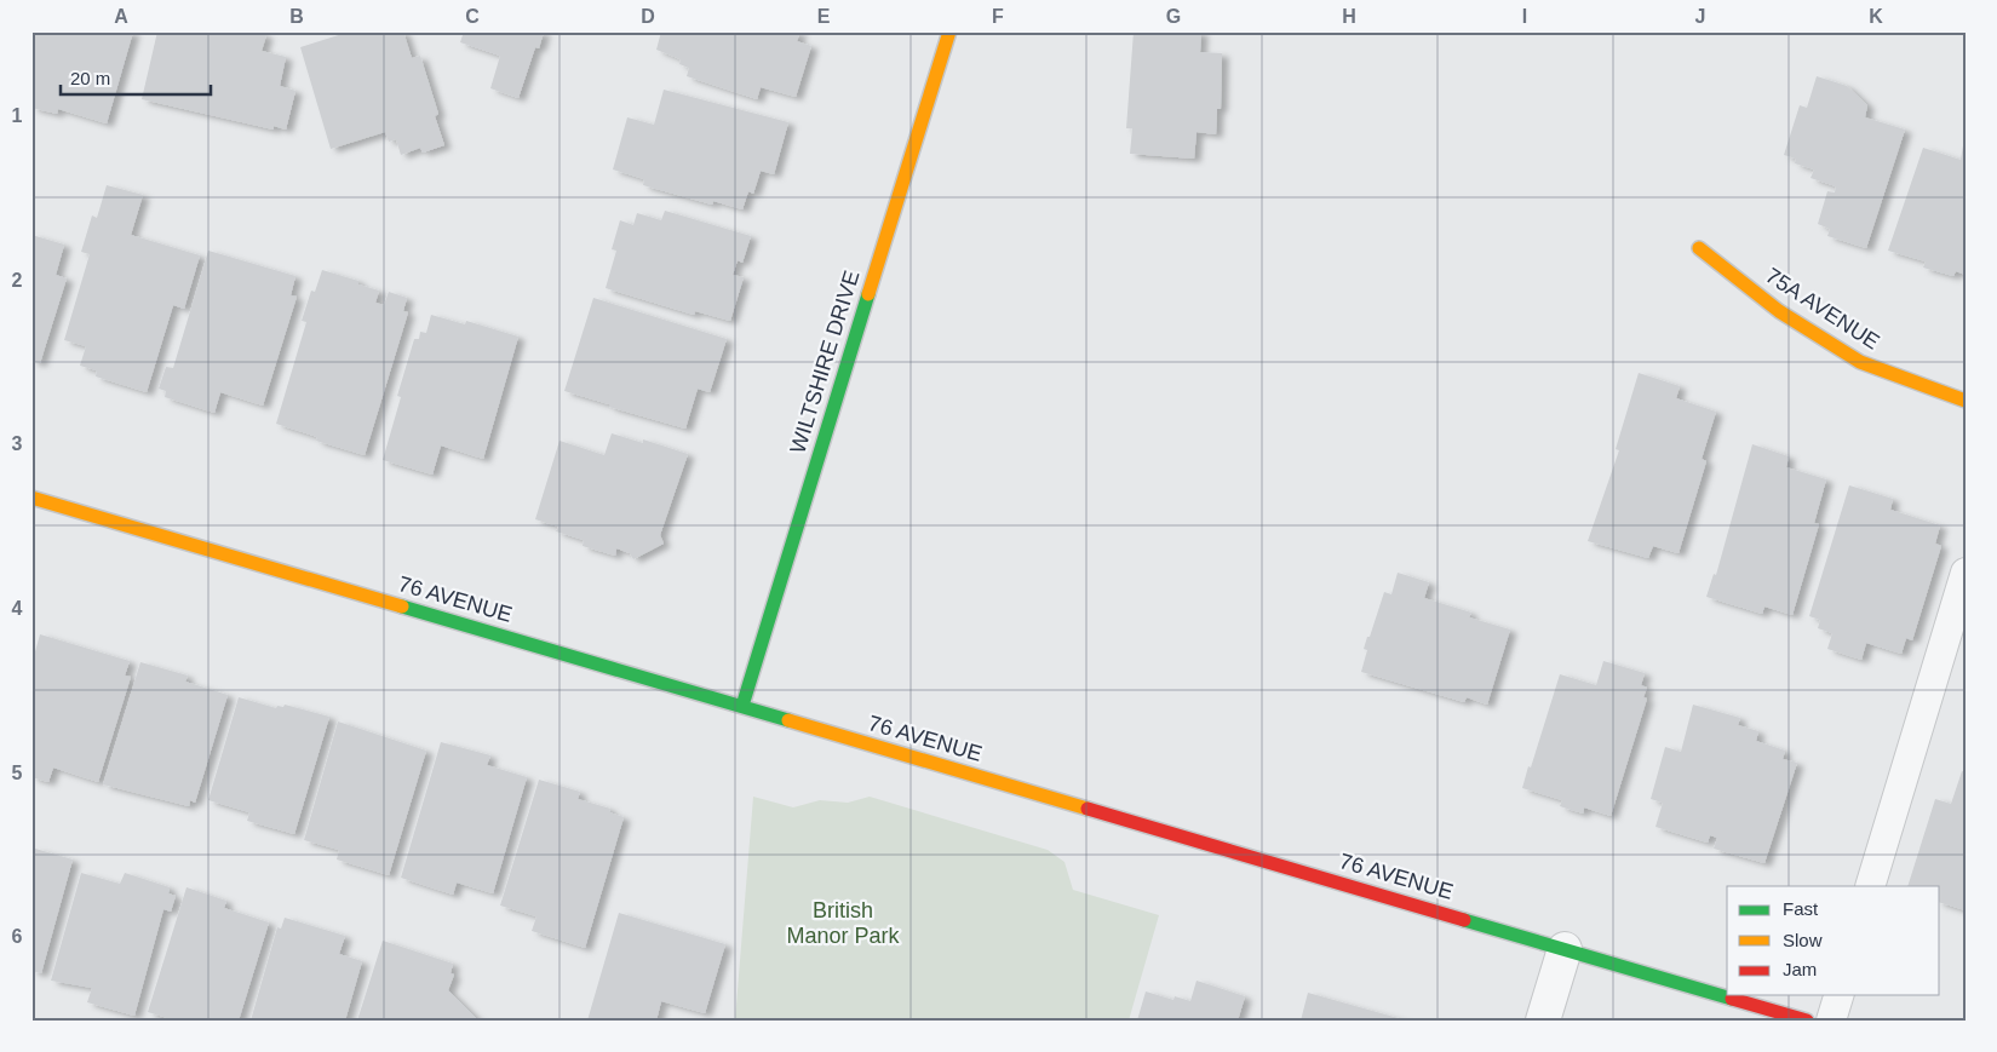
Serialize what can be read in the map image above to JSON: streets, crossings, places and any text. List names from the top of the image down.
{
  "streets": {
    "street": ["75A AVENUE", "WILTSHIRE DRIVE", "76 AVENUE"]
  },
  "crossings": [
    ["WILTSHIRE DRIVE", "76 AVENUE"]
  ],
  "parks": ["British Manor Park"],
  "legend": ["Fast", "Slow", "Jam"],
  "scale_bar": "20 m",
  "grid": {
    "columns": [
      "A",
      "B",
      "C",
      "D",
      "E",
      "F",
      "G",
      "H",
      "I",
      "J",
      "K"
    ],
    "rows": [
      "1",
      "2",
      "3",
      "4",
      "5",
      "6"
    ]
  }
}
